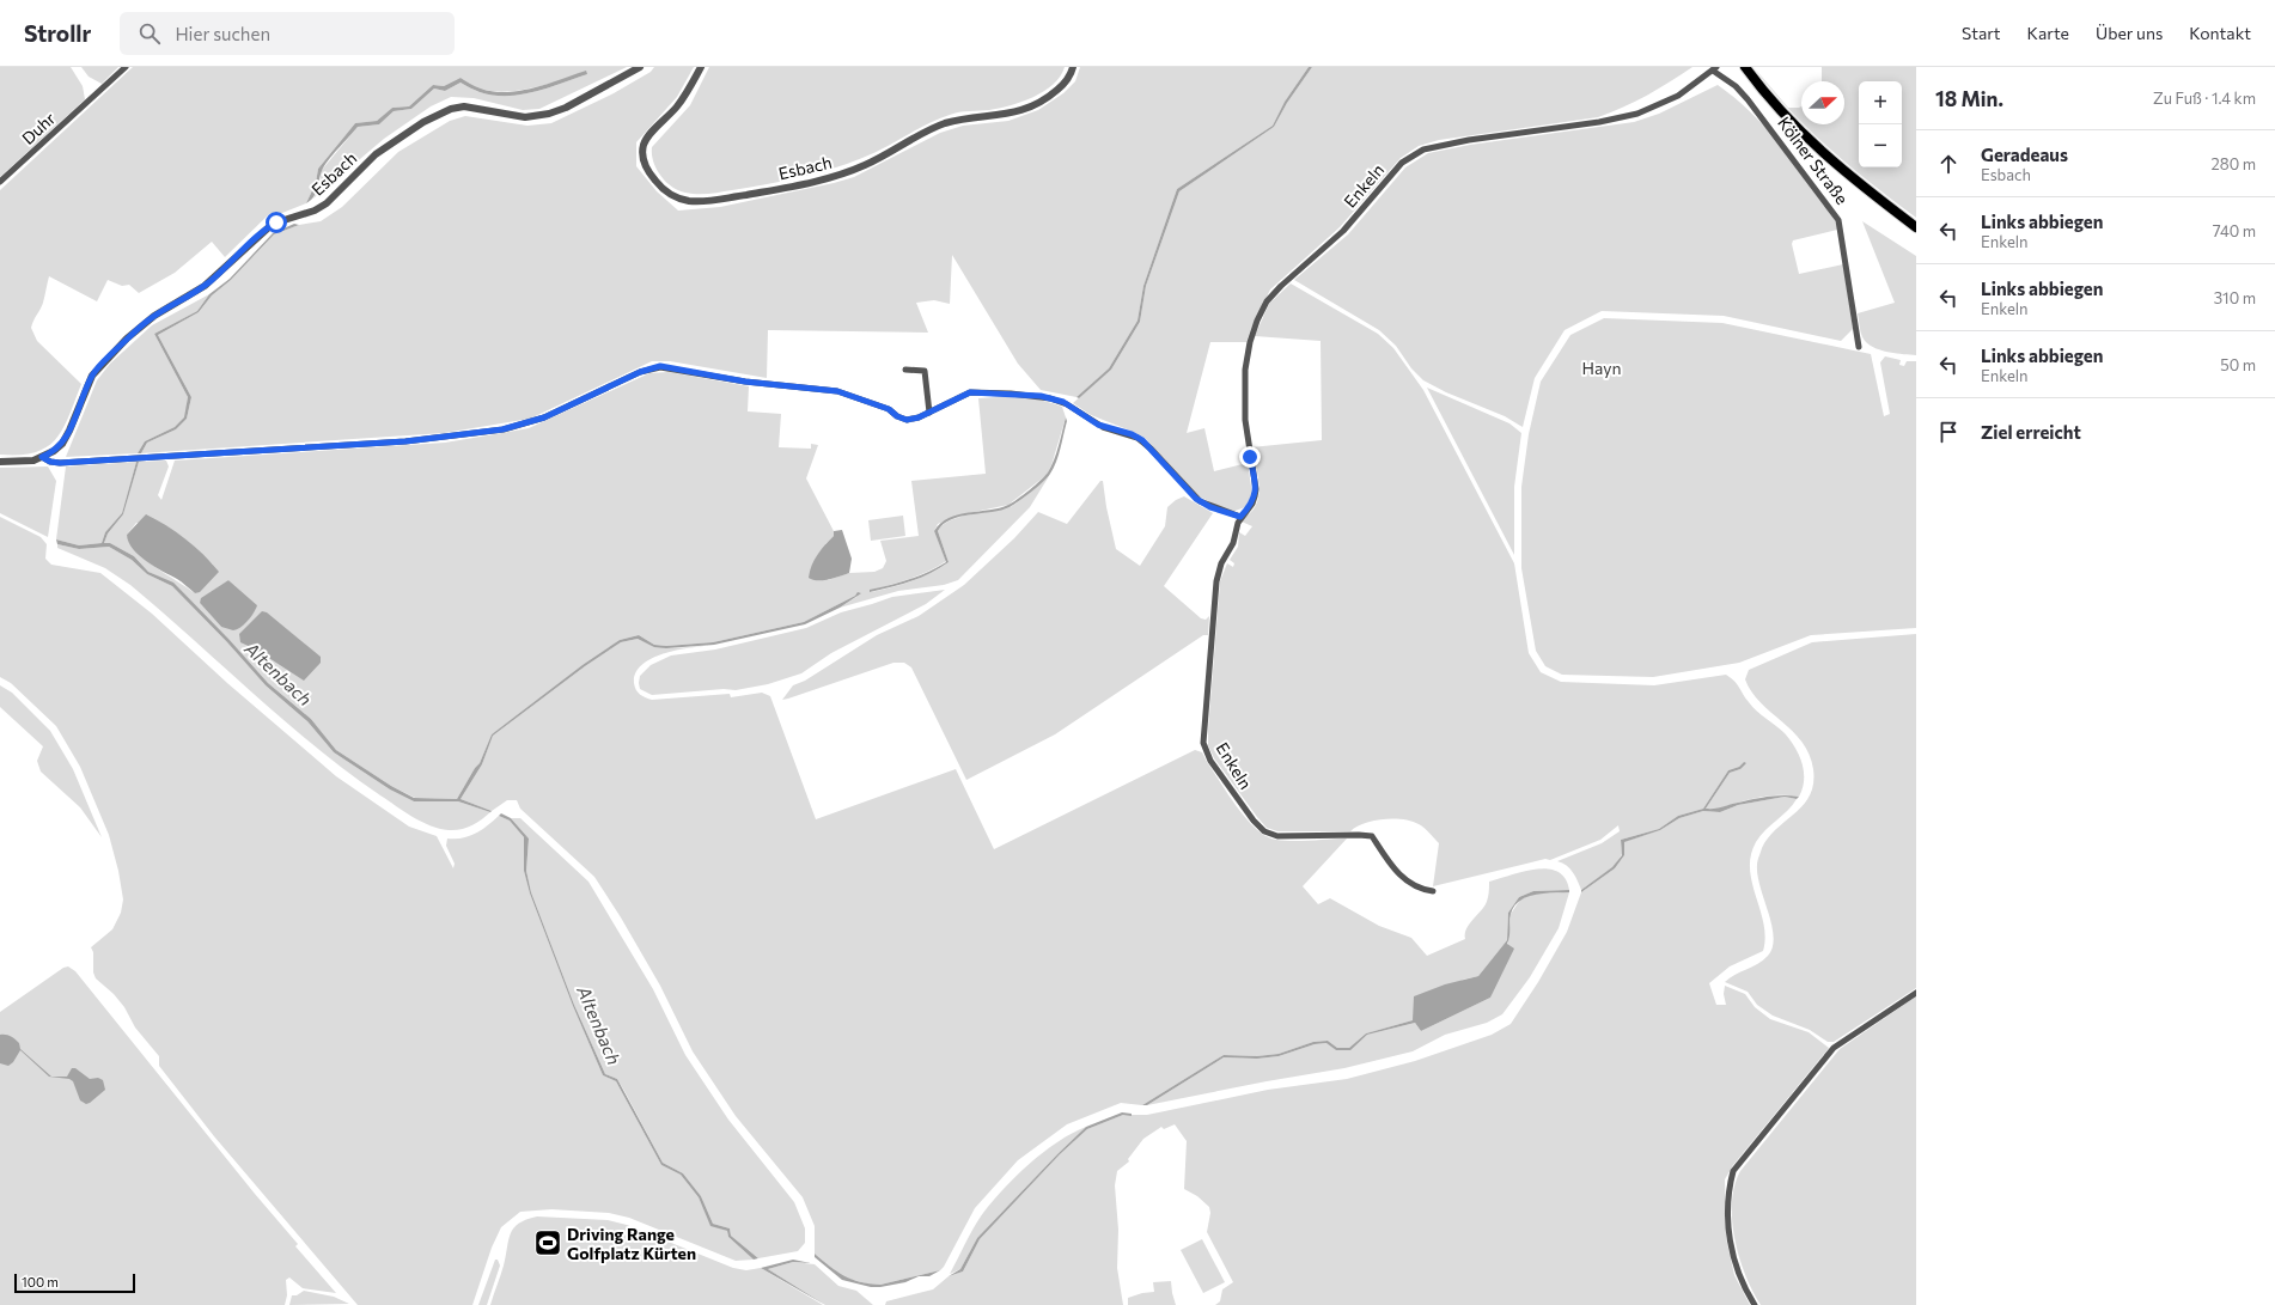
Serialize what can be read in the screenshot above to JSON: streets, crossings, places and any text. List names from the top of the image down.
{
  "streets": {
    "main road": ["Kölner Straße"],
    "street": ["Duhr", "Esbach", "Enkeln"]
  },
  "crossings": [
    ["Kölner Straße", "Enkeln"]
  ],
  "water": ["Altenbach"],
  "parks": ["Hayn"],
  "places": {
    "sports": ["Driving Range Golfplatz Kürten"]
  },
  "scale_bar": "100 m",
  "north": "right",
  "page": {
    "header": "Strollr",
    "search": "Hier suchen",
    "nav": [
      "Start",
      "Karte",
      "Über uns",
      "Kontakt"
    ],
    "heading": ["18 Min.", "Zu Fuß · 1.4 km"],
    "map_buttons": ["+", "−"],
    "list": [
      ["Geradeaus", "Esbach", "280 m"],
      ["Links abbiegen", "Enkeln", "740 m"],
      ["Links abbiegen", "Enkeln", "310 m"],
      ["Links abbiegen", "Enkeln", "50 m"],
      "Ziel erreicht"
    ],
    "scale": "100 m"
  }
}
